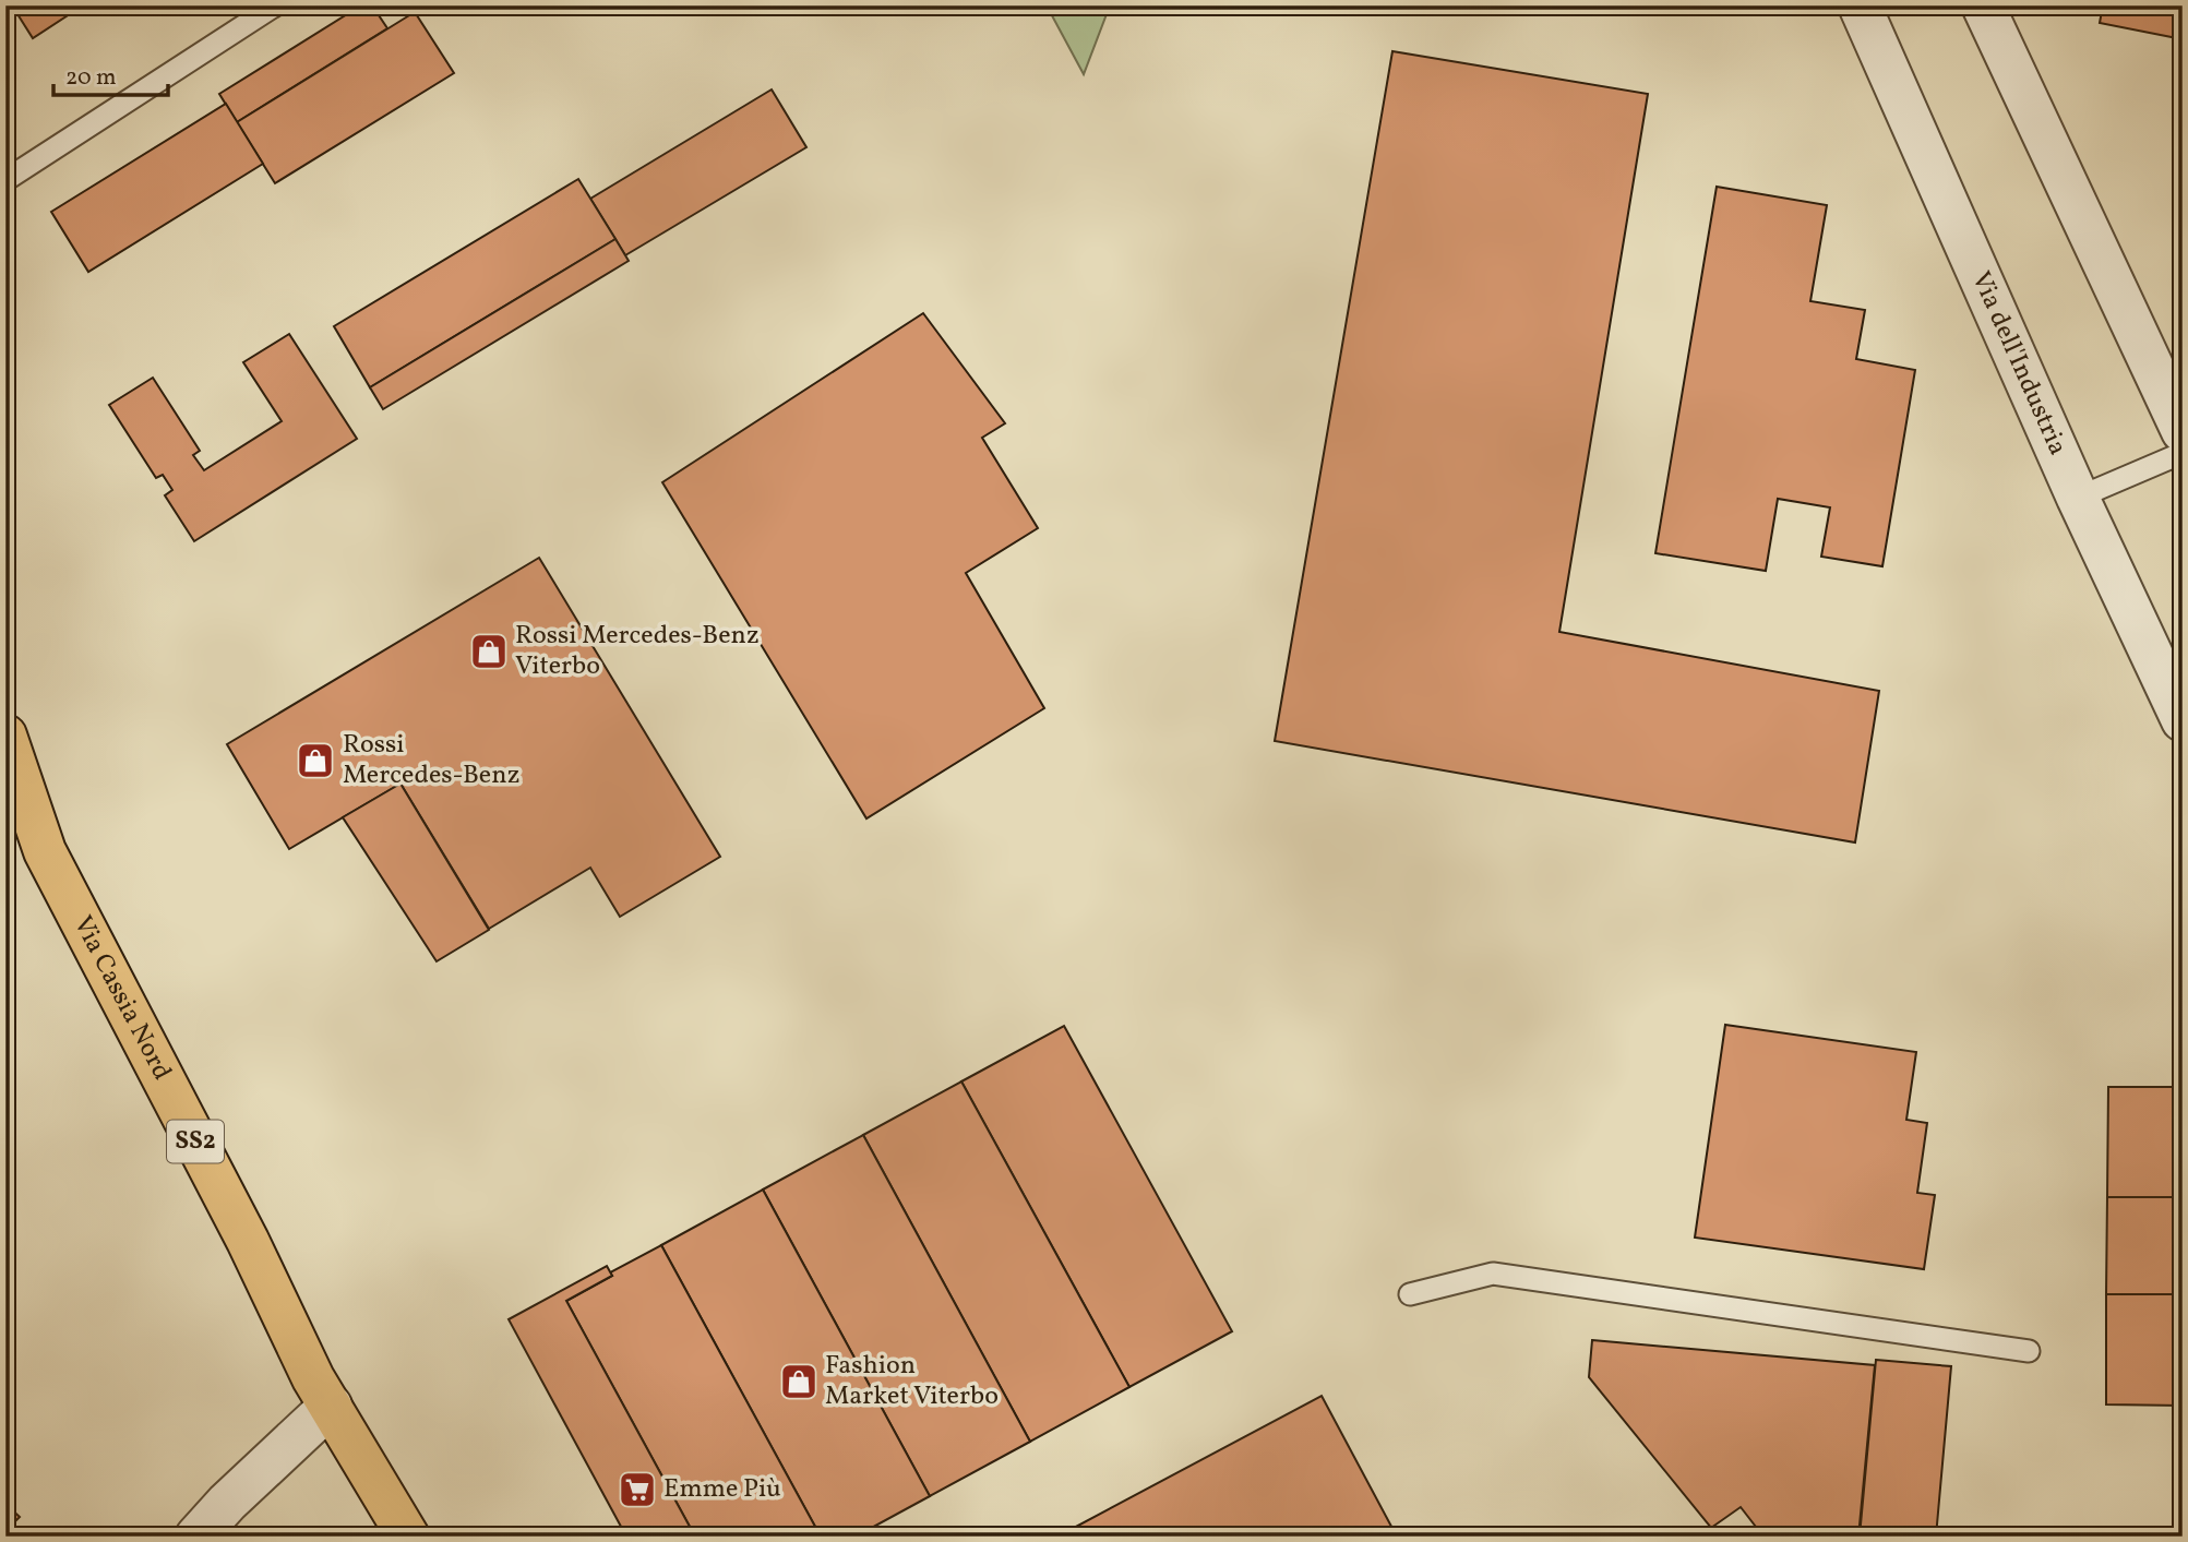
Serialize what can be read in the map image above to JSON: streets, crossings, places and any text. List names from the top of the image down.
{
  "streets": {
    "main road": ["Via Cassia Nord", "SS2"],
    "street": ["Via dell'Industria"]
  },
  "places": {
    "shop": ["Rossi Mercedes-Benz Viterbo", "Rossi Mercedes-Benz", "Fashion Market Viterbo"],
    "supermarket": ["Emme Più"]
  },
  "scale_bar": "20 m"
}
